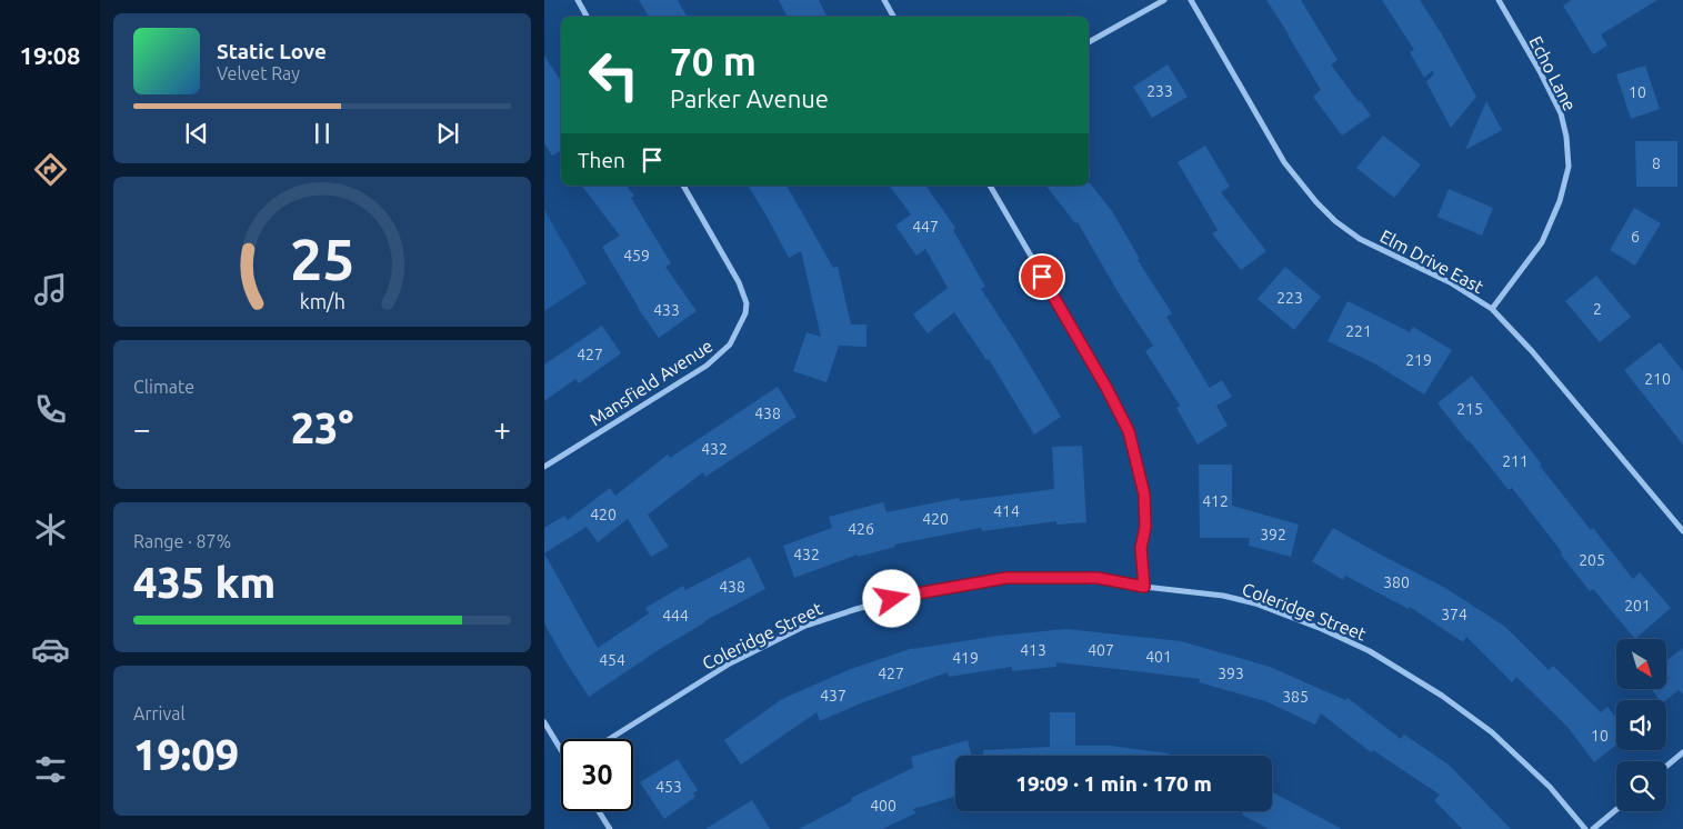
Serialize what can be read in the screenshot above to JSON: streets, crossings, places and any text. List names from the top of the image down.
{
  "streets": {
    "street": [
      "Echo Lane",
      "Elm Drive East",
      "Mansfield Avenue",
      "Coleridge Street"
    ]
  },
  "crossings": [
    ["Echo Lane", "Elm Drive East"]
  ],
  "house_numbers": [
    "233",
    "10",
    "8",
    "447",
    "6",
    "459",
    "223",
    "2",
    "433",
    "221",
    "427",
    "219",
    "210",
    "215",
    "438",
    "432",
    "211",
    "412",
    "414",
    "420",
    "420",
    "426",
    "392",
    "432",
    "205",
    "380",
    "438",
    "201",
    "374",
    "444",
    "413",
    "407",
    "401",
    "419",
    "454",
    "427",
    "393",
    "437",
    "385",
    "10",
    "453",
    "400"
  ],
  "north": "bottom right",
  "page": {
    "tabs": "19:08",
    "turn": ["70 m", "Parker Avenue"],
    "song": ["Static Love", "Velvet Ray"],
    "then": "Then",
    "tile": [
      "Climate",
      ["Range · 87%", "435 km"],
      ["Arrival", "19:09"]
    ],
    "heat": ["−", "23°", "+"],
    "limit": "30",
    "trip": "19:09 · 1 min · 170 m",
    "gauge": ["25", "km/h"]
  }
}
